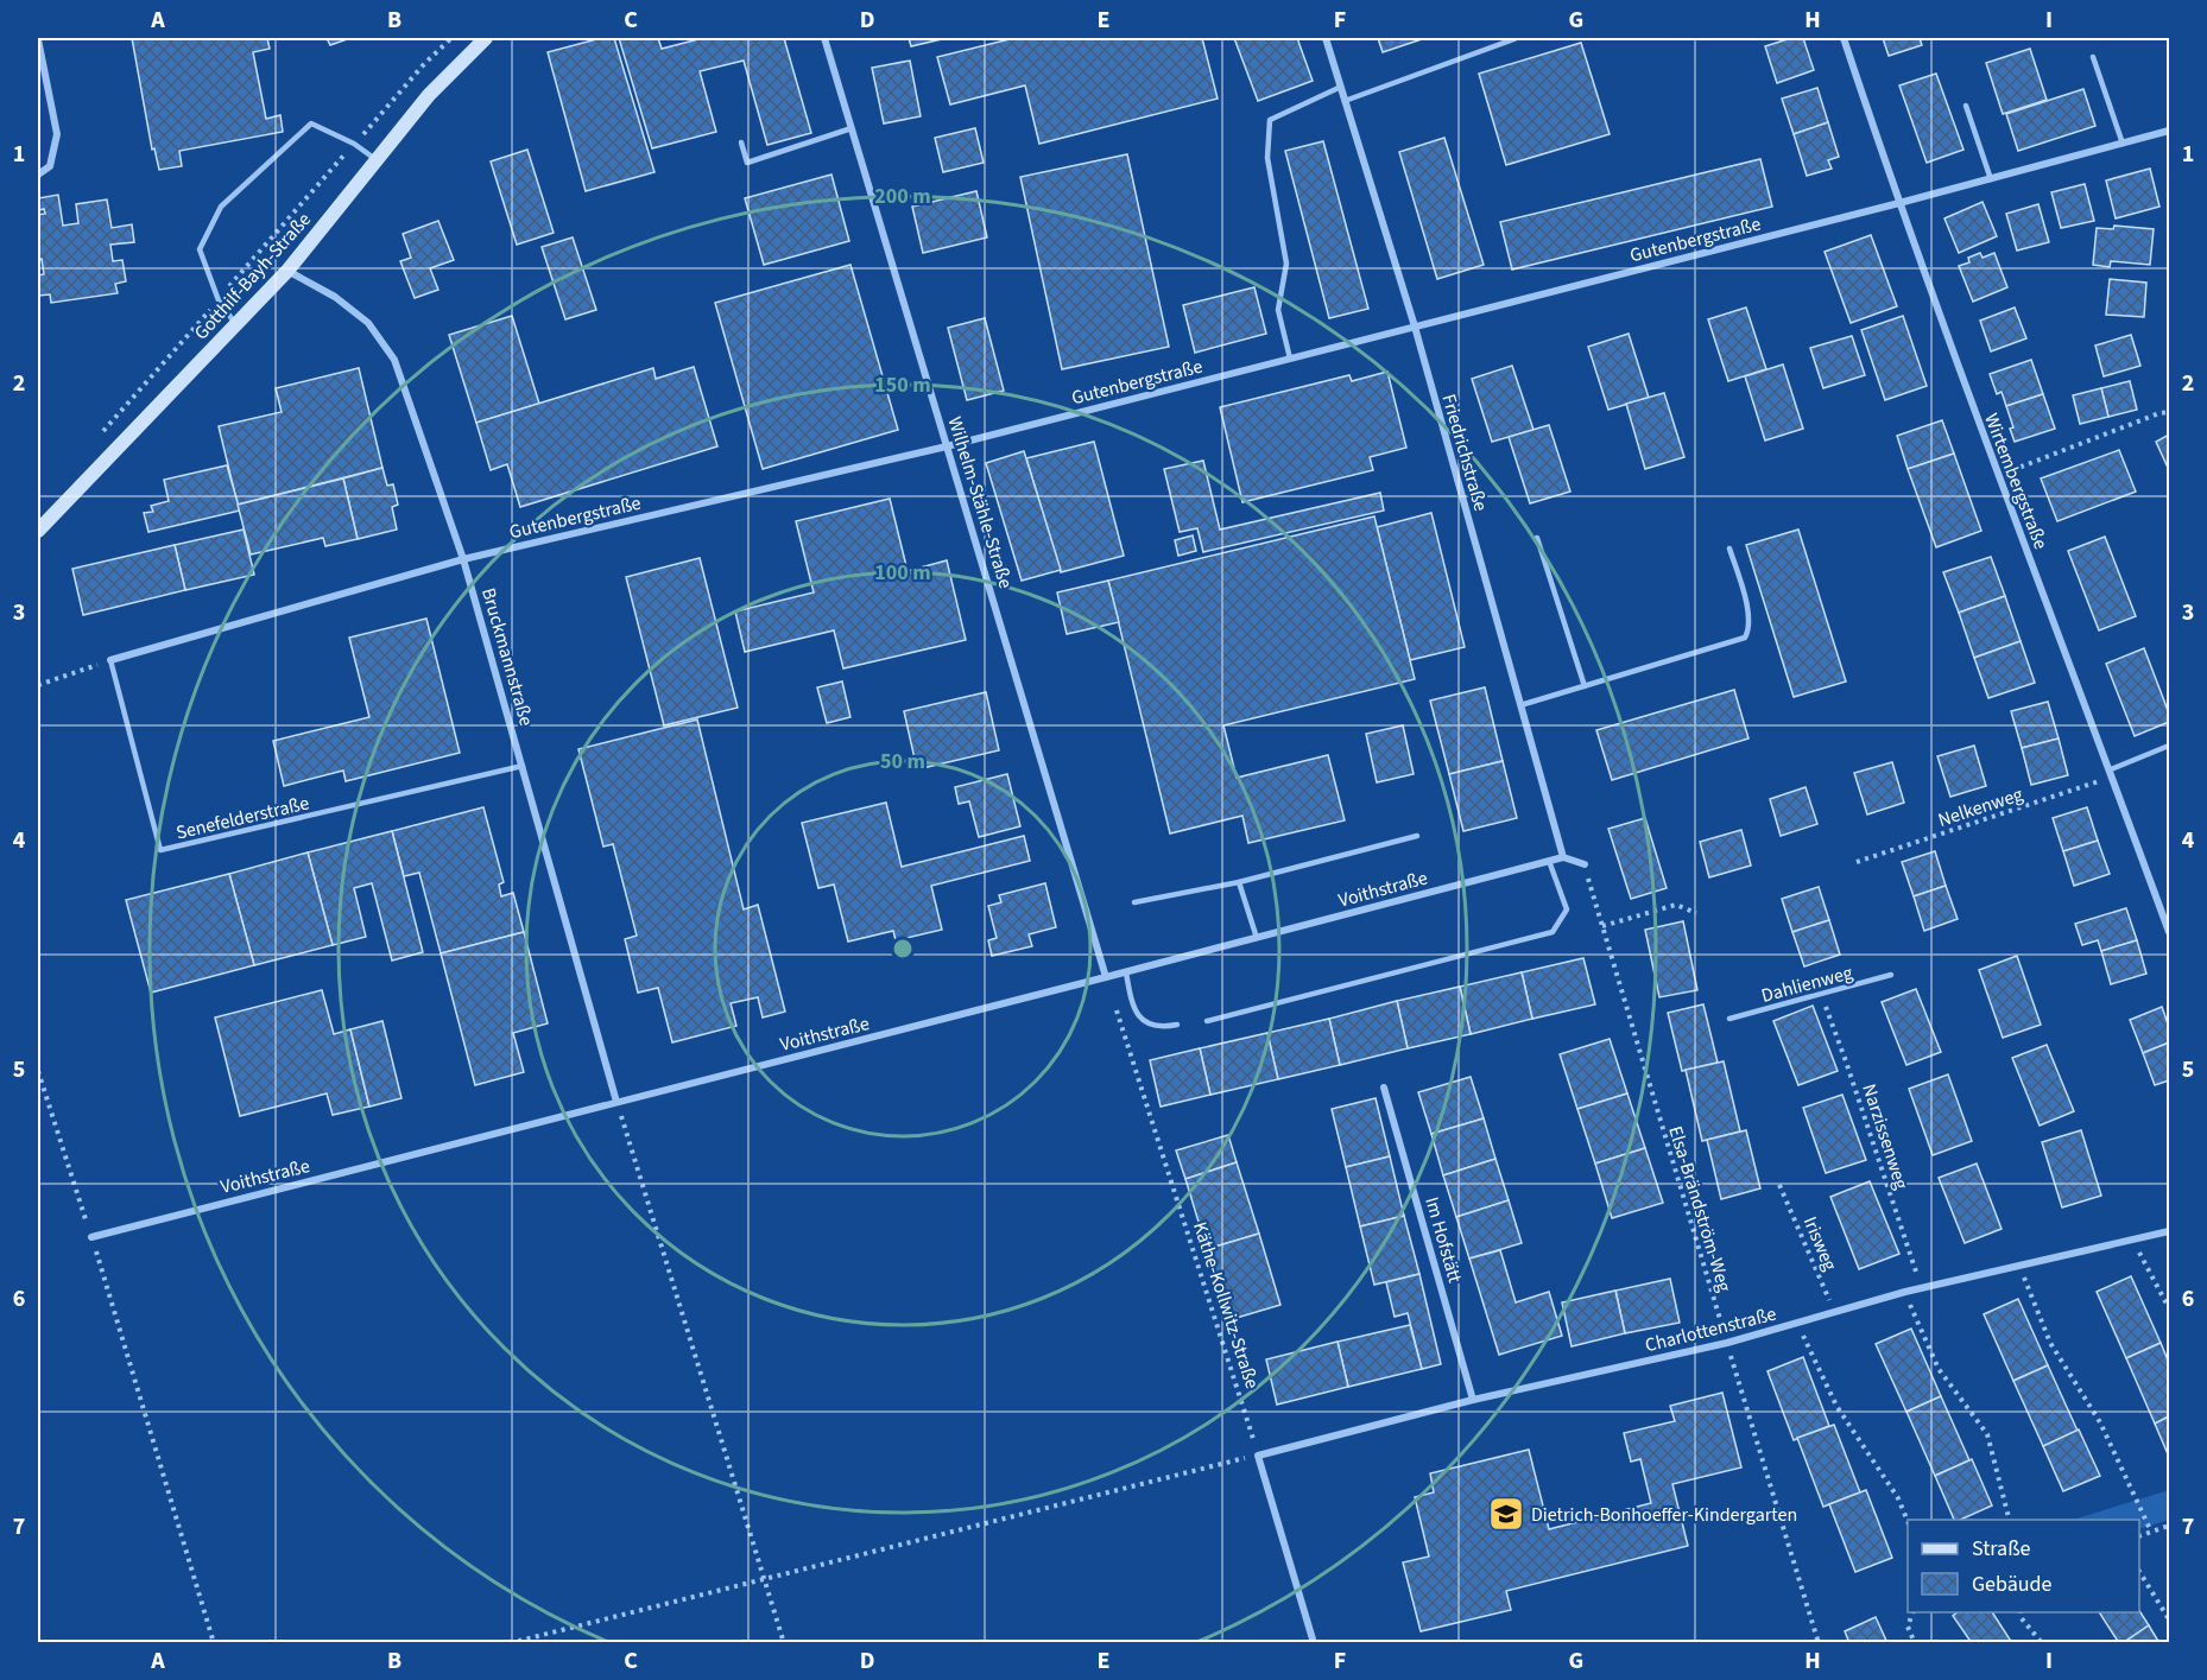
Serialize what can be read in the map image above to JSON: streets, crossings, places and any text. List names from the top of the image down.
{
  "streets": {
    "street": [
      "Gutenbergstraße",
      "Gotthilf-Bayh-Straße",
      "Friedrichstraße",
      "Wirtembergstraße",
      "Wilhelm-Stähle-Straße",
      "Bruckmannstraße",
      "Voithstraße",
      "Im Hofstätt",
      "Charlottenstraße"
    ],
    "lane": ["Senefelderstraße", "Dahlienweg"],
    "path": [
      "Nelkenweg",
      "Narzissenweg",
      "Elsa-Brändström-Weg",
      "Irisweg",
      "Käthe-Kollwitz-Straße"
    ]
  },
  "crossings": [
    ["Gutenbergstraße", "Friedrichstraße"],
    ["Gutenbergstraße", "Wirtembergstraße"],
    ["Gutenbergstraße", "Wilhelm-Stähle-Straße"],
    ["Gutenbergstraße", "Bruckmannstraße"],
    ["Gutenbergstraße", "Senefelderstraße"],
    ["Gotthilf-Bayh-Straße", "Bruckmannstraße"],
    ["Friedrichstraße", "Voithstraße"],
    ["Wirtembergstraße", "Nelkenweg"],
    ["Wilhelm-Stähle-Straße", "Voithstraße"],
    ["Wilhelm-Stähle-Straße", "Käthe-Kollwitz-Straße"],
    ["Bruckmannstraße", "Senefelderstraße"],
    ["Bruckmannstraße", "Voithstraße"],
    ["Voithstraße", "Käthe-Kollwitz-Straße"],
    ["Dahlienweg", "Narzissenweg"],
    ["Narzissenweg", "Charlottenstraße"],
    ["Elsa-Brändström-Weg", "Charlottenstraße"],
    ["Im Hofstätt", "Charlottenstraße"],
    ["Irisweg", "Charlottenstraße"],
    ["Käthe-Kollwitz-Straße", "Charlottenstraße"]
  ],
  "places": {
    "school or university": ["Dietrich-Bonhoeffer-Kindergarten"]
  },
  "legend": ["Straße", "Gebäude"],
  "grid": {
    "columns": [
      "A",
      "B",
      "C",
      "D",
      "E",
      "F",
      "G",
      "H",
      "I"
    ],
    "rows": [
      "1",
      "2",
      "3",
      "4",
      "5",
      "6",
      "7"
    ]
  },
  "rings": [
    "200 m",
    "150 m",
    "100 m",
    "50 m"
  ]
}
